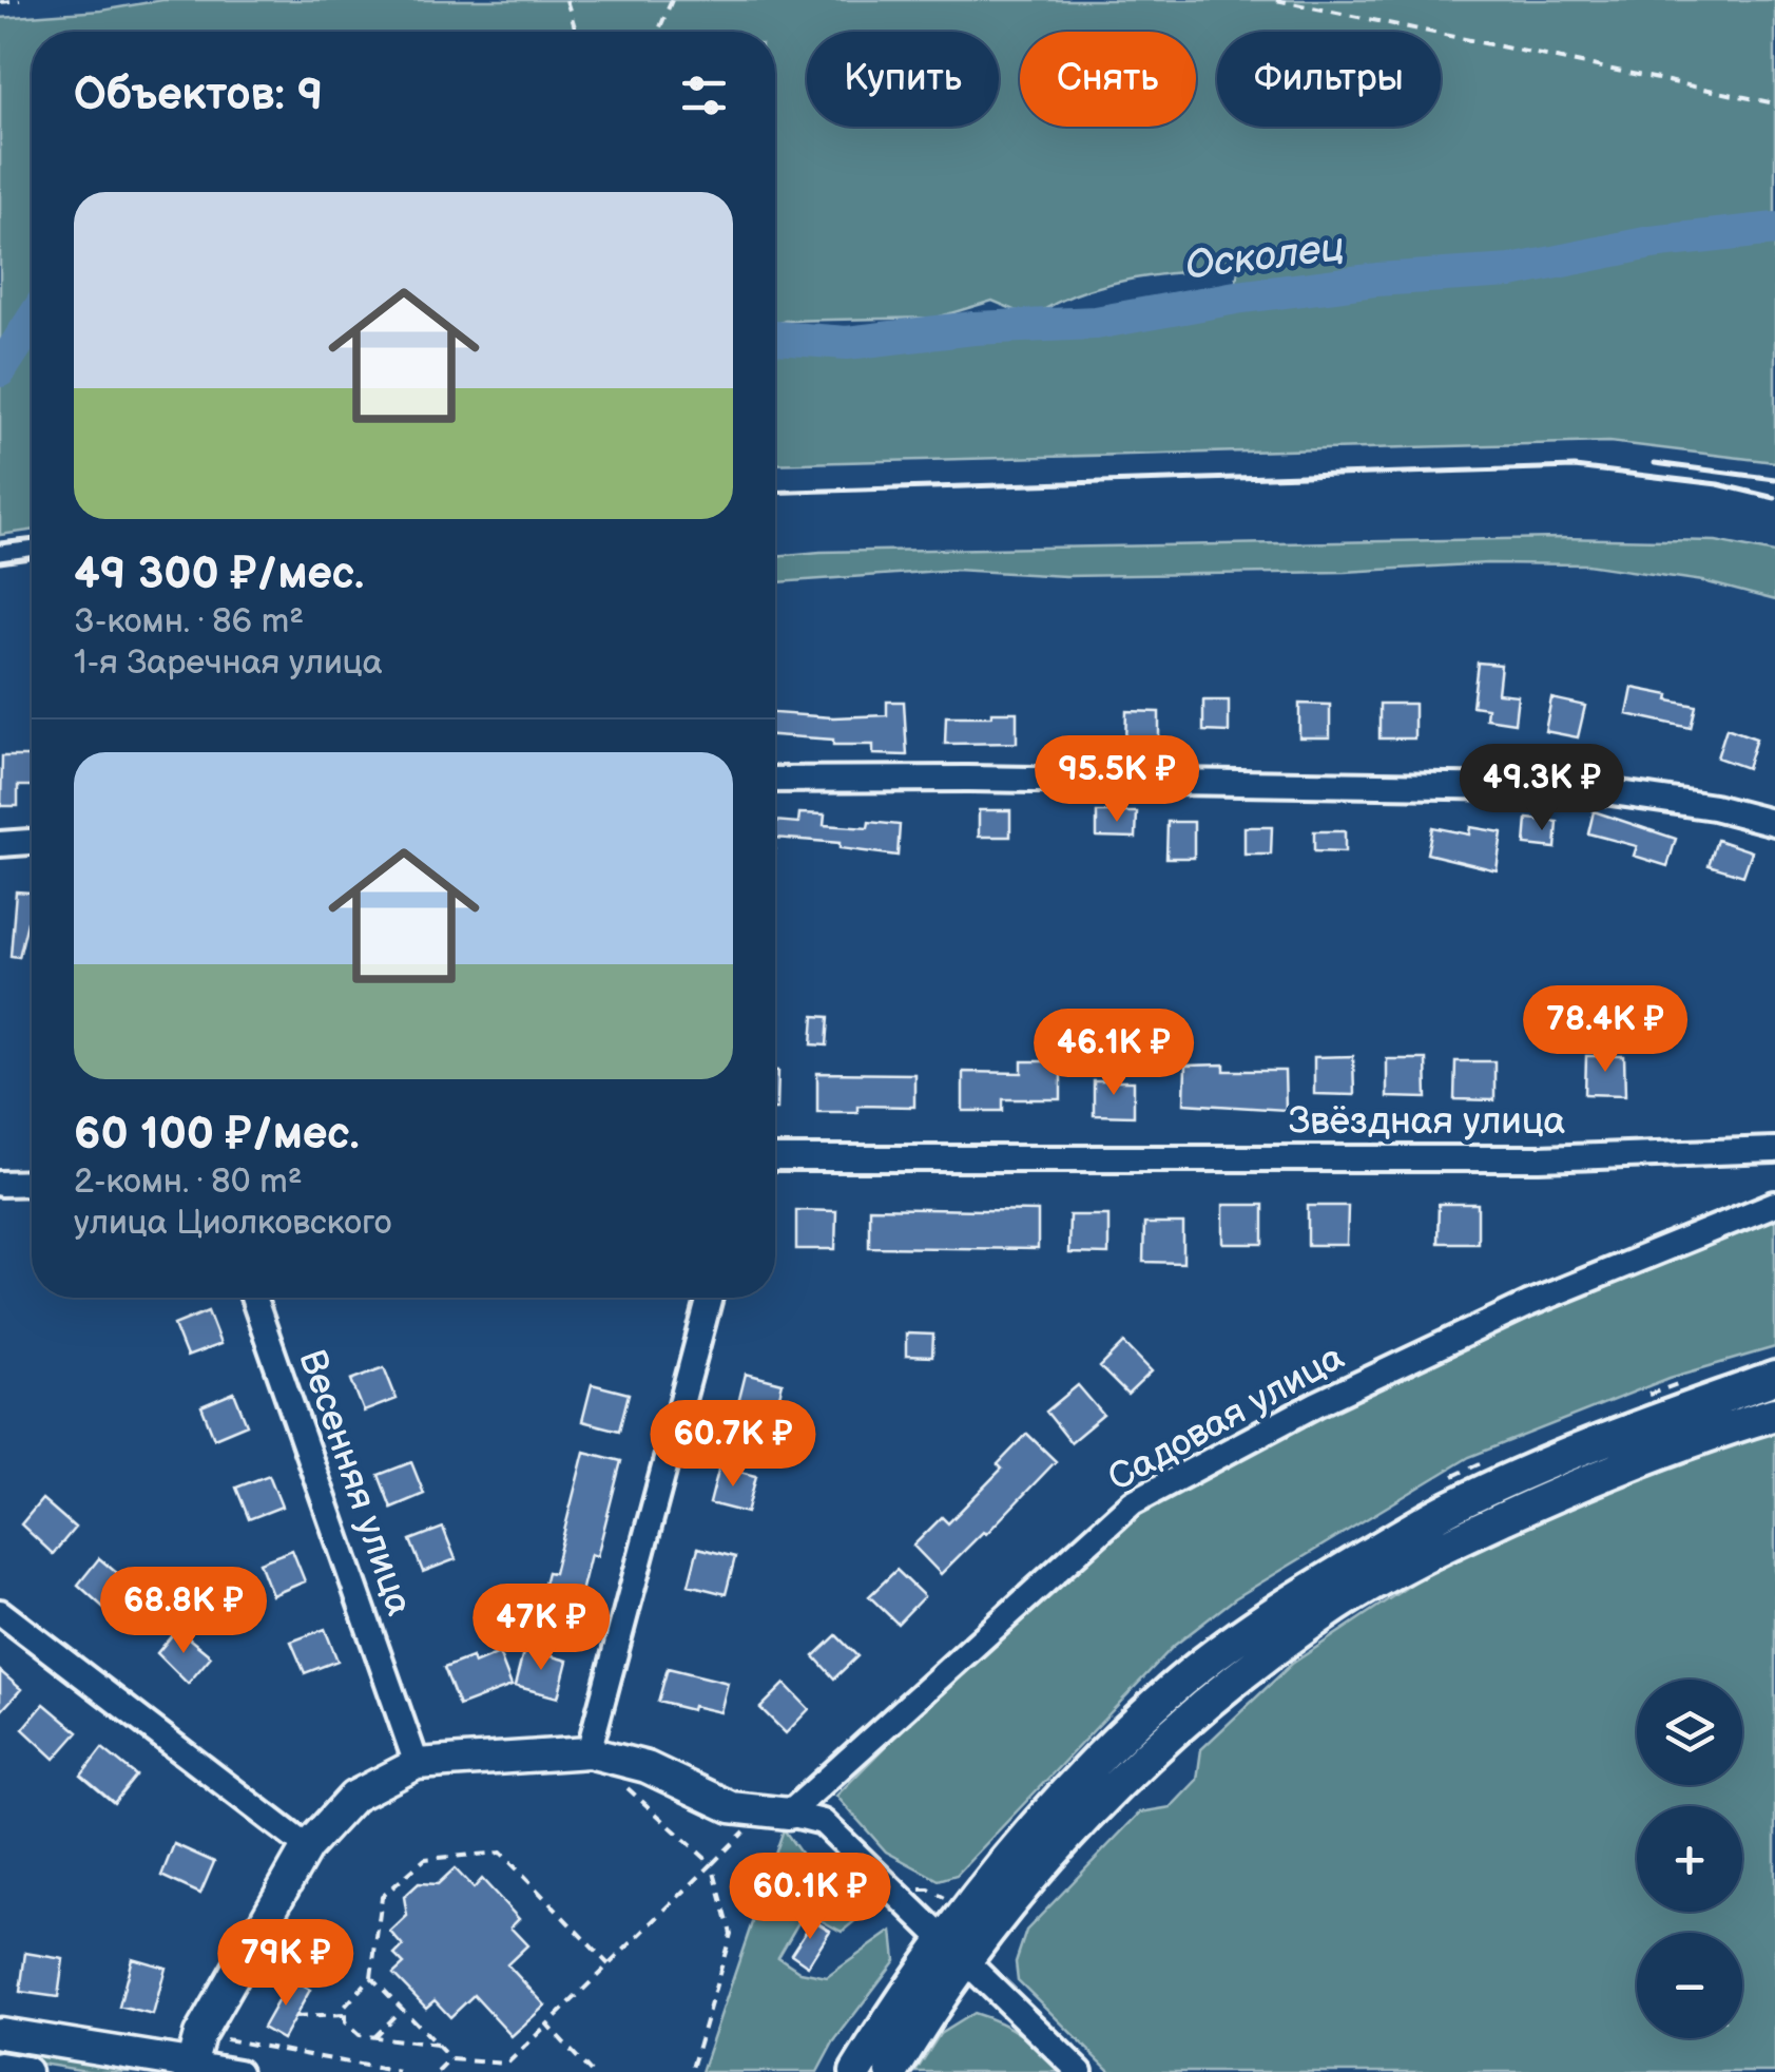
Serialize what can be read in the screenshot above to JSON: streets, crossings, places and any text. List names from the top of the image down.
{
  "streets": {
    "street": ["Звёздная улица", "Садовая улица", "Весенняя улица"]
  },
  "water": ["Осколец"],
  "page": {
    "chip": ["Купить", "Снять", "Фильтры"],
    "heading": "Объектов: 9",
    "list": [
      {
        "name": "49 300 ₽/мес.",
        "note": "3-комн. · 86 m² · 1-я Заречная улица"
      },
      {
        "name": "60 100 ₽/мес.",
        "note": "2-комн. · 80 m² · улица Циолковского"
      }
    ],
    "price": [
      "95.5K ₽",
      "49.3K ₽",
      "78.4K ₽",
      "46.1K ₽",
      "60.7K ₽",
      "68.8K ₽",
      "47K ₽",
      "60.1K ₽",
      "79K ₽"
    ],
    "map_buttons": ["+", "−"]
  }
}
